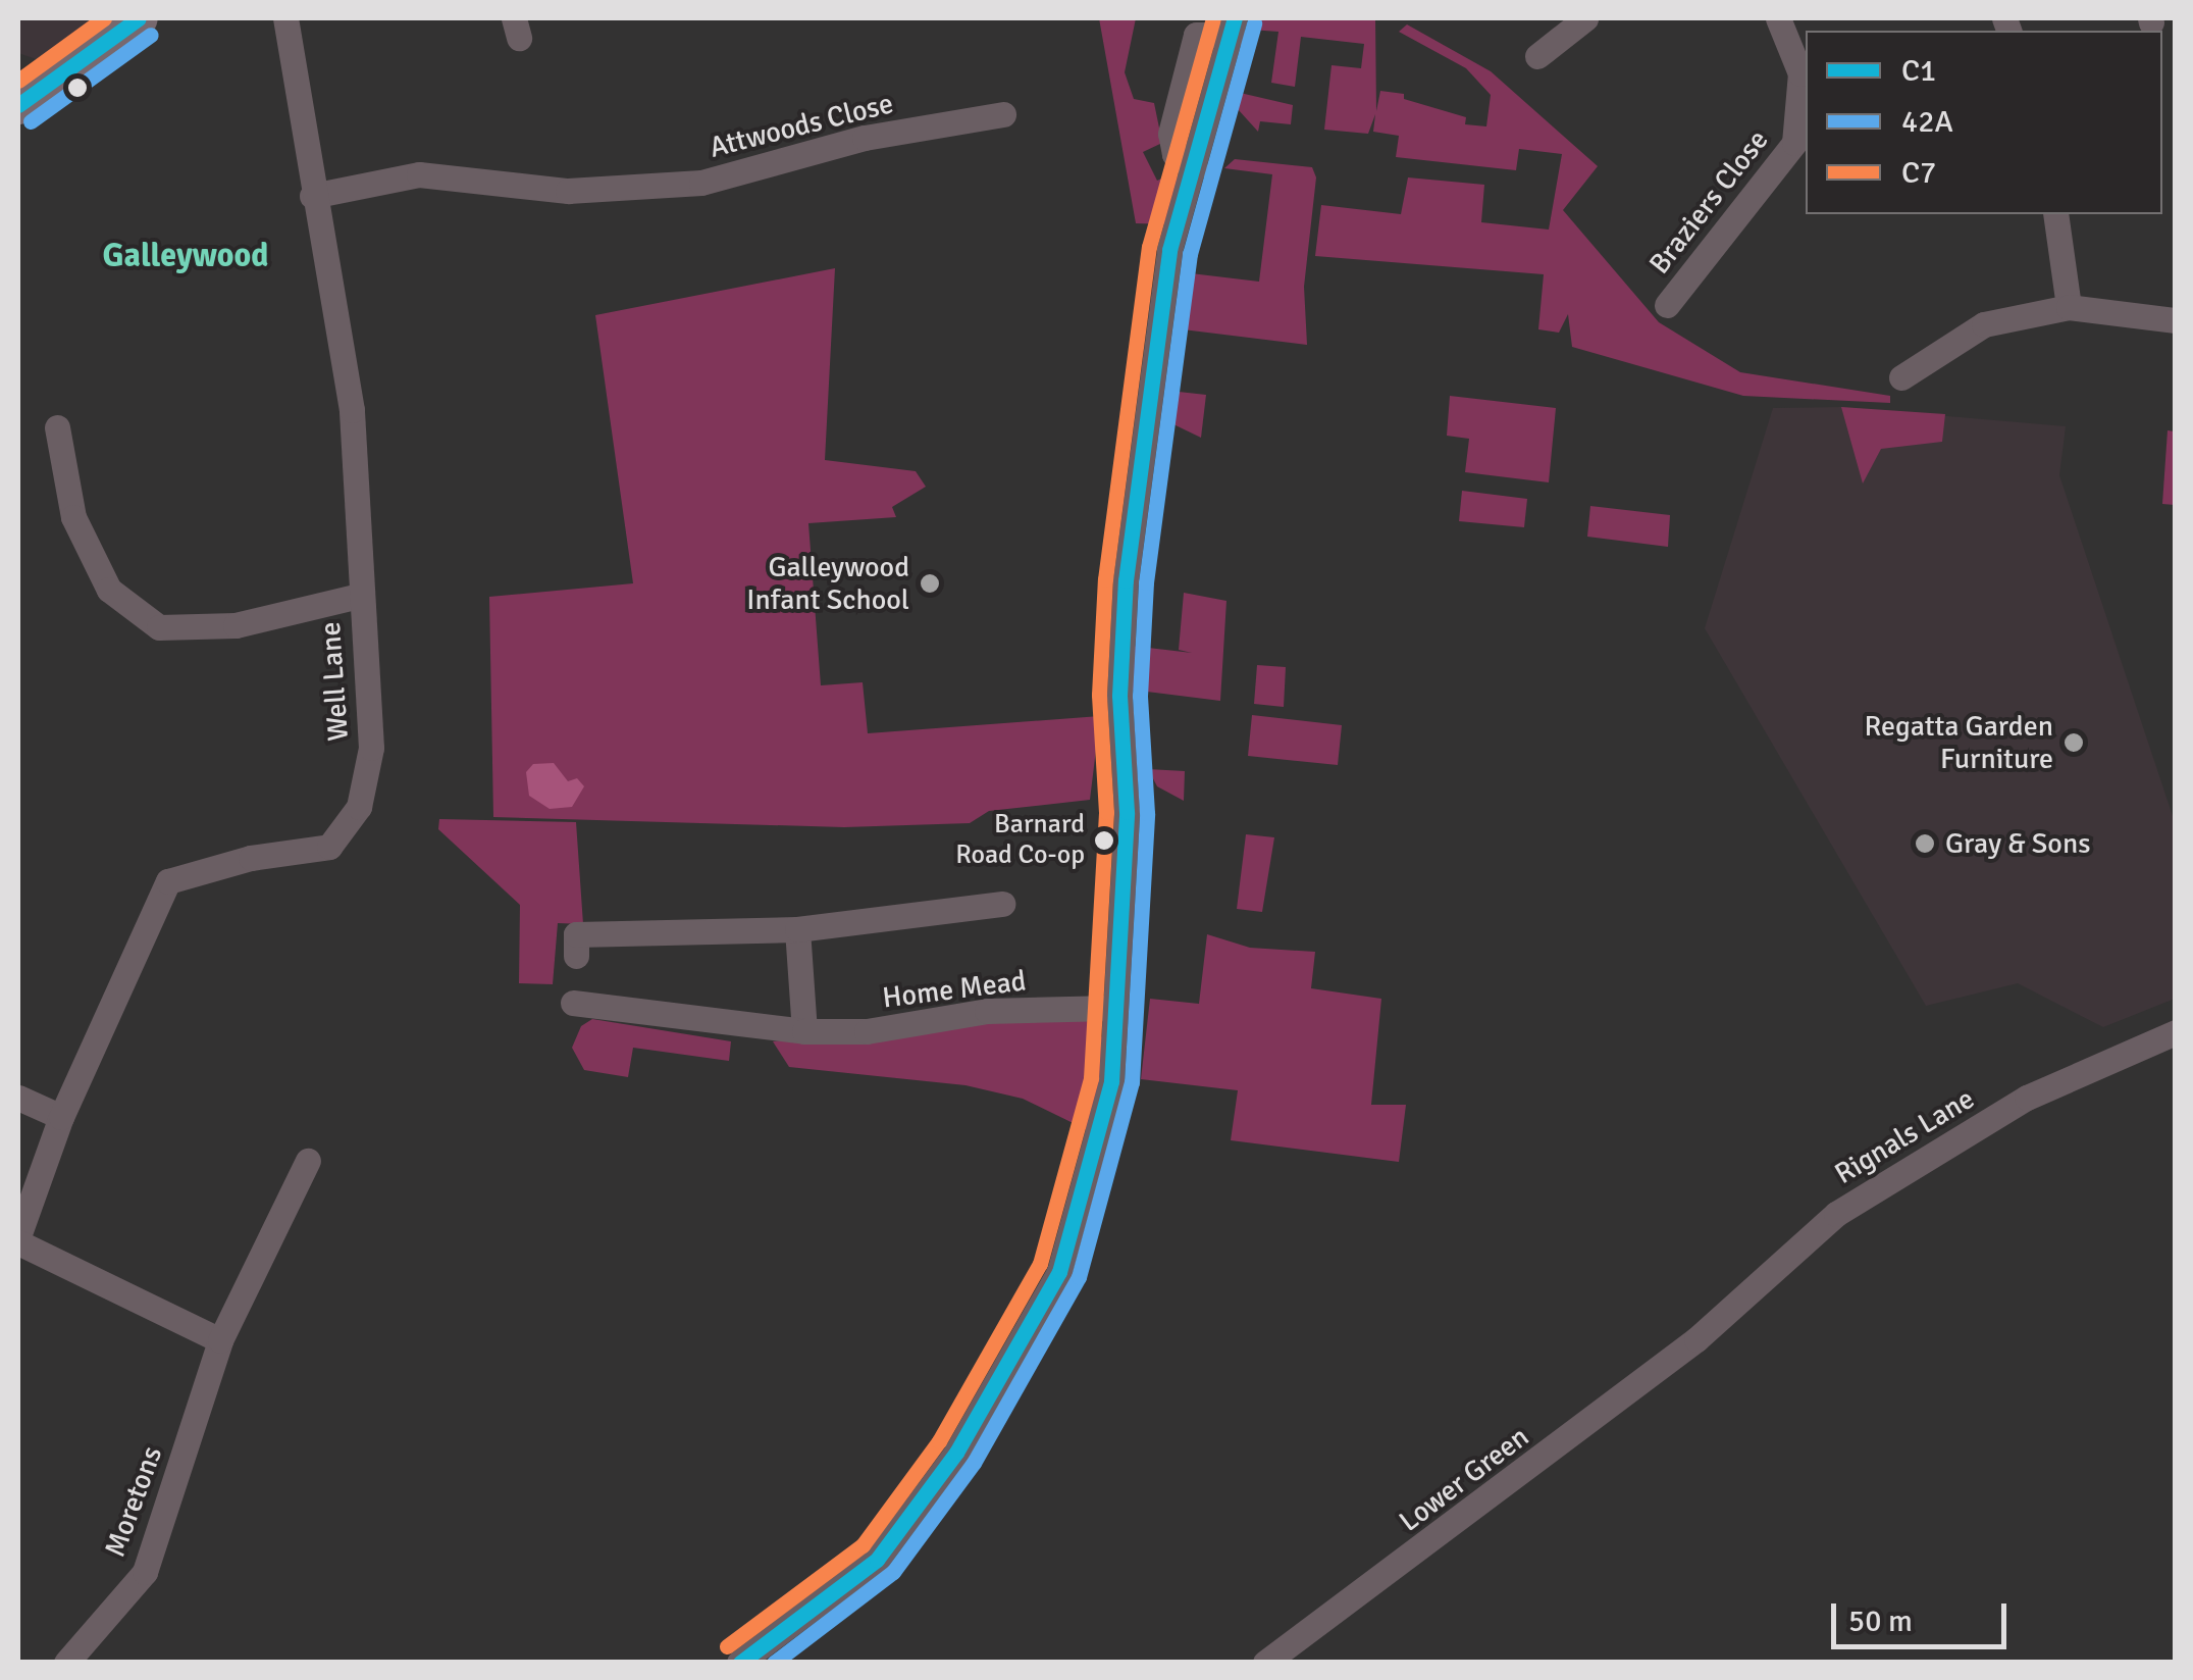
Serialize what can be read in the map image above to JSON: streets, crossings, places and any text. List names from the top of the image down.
{
  "streets": {
    "street": [
      "Attwoods Close",
      "Braziers Close",
      "Well Lane",
      "Home Mead",
      "Rignals Lane",
      "Lower Green",
      "Moretons"
    ]
  },
  "crossings": [
    ["Attwoods Close", "Well Lane"],
    ["Rignals Lane", "Lower Green"]
  ],
  "districts": ["Galleywood"],
  "places": [
    "Galleywood Infant School",
    "Regatta Garden Furniture",
    "Barnard Road Co-op",
    "Gray & Sons"
  ],
  "lines": ["transit line C1", "transit line C7", "transit line 42A"],
  "legend": ["C1", "42A", "C7"],
  "scale_bar": "50 m"
}
